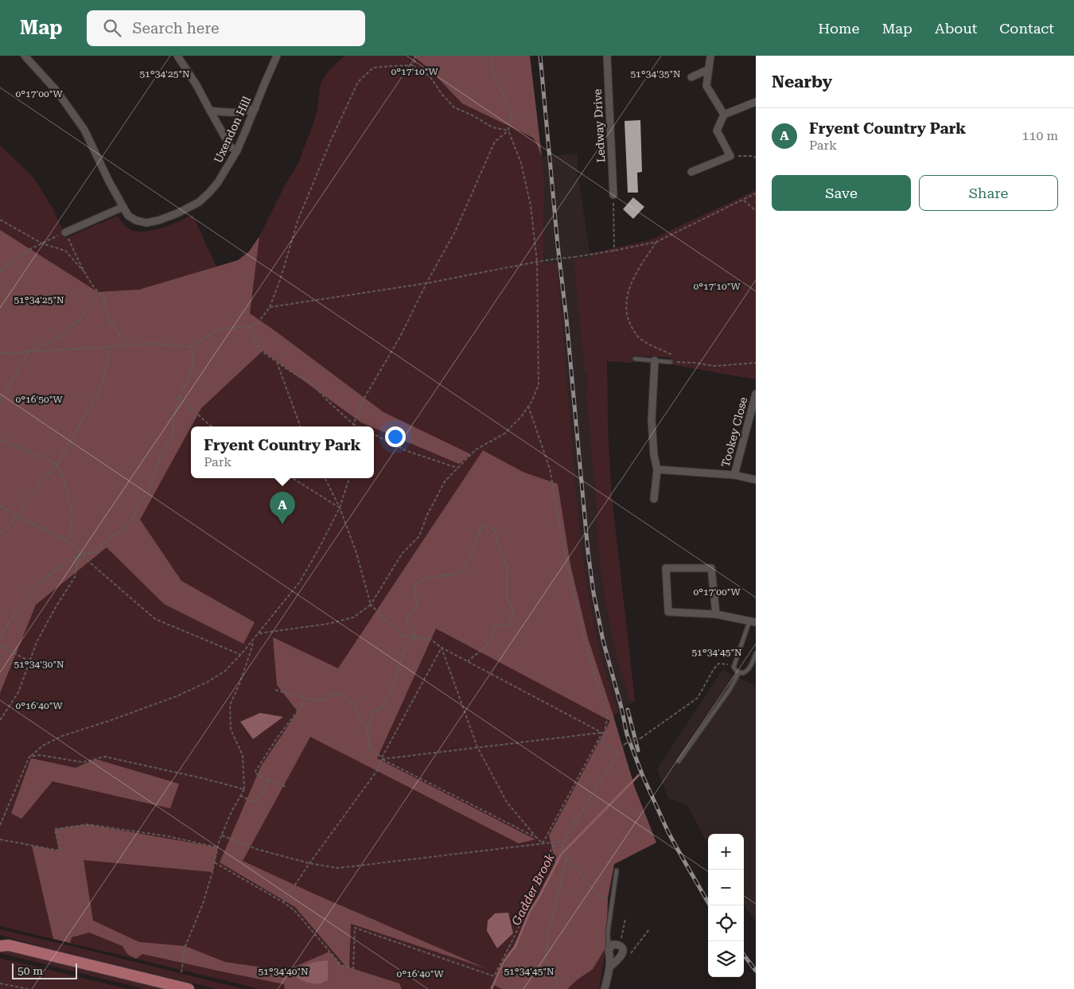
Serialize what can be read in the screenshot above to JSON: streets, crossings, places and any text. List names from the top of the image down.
{
  "streets": {
    "street": ["Ledway Drive", "Uxendon Hill", "Tookey Close"]
  },
  "water": ["Gadder Brook"],
  "scale_bar": "50 m",
  "page": {
    "header": "Map",
    "search": "Search here",
    "nav": [
      "Home",
      "Map",
      "About",
      "Contact"
    ],
    "heading": "Nearby",
    "list": [
      {
        "mark": "A",
        "name": "Fryent Country Park",
        "note": "Park",
        "value": "110 m"
      }
    ],
    "buttons": ["Save", "Share"],
    "popup": ["Fryent Country Park", "Park"],
    "pins": "A",
    "map_buttons": ["+", "−"],
    "scale": "50 m"
  },
  "coordinates": [
    "0°17'10\"W",
    "51°34'25\"N",
    "51°34'35\"N",
    "0°17'00\"W",
    "0°16'50\"W",
    "51°34'45\"N",
    "51°34'30\"N",
    "0°16'40\"W",
    "51°34'40\"N"
  ]
}
